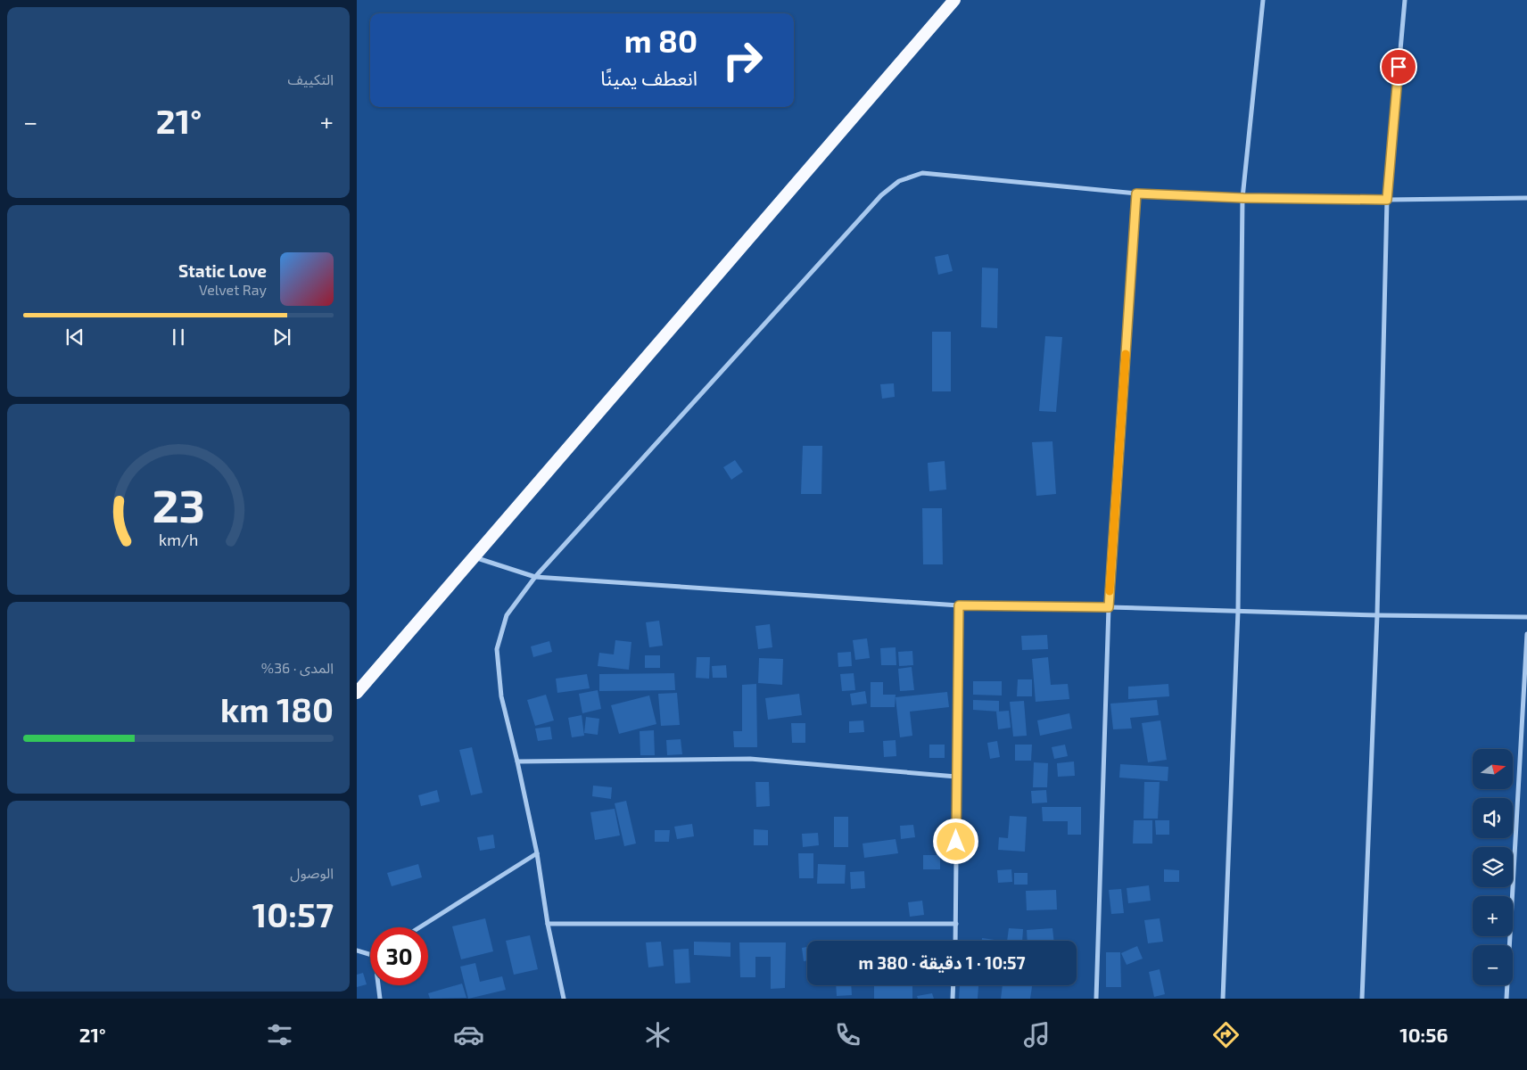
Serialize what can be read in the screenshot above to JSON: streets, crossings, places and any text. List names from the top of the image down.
{
  "north": "right",
  "page": {
    "tile": [
      "التكييف",
      ["المدى · 36%", "180 km"],
      ["الوصول", "10:57"]
    ],
    "turn": ["80 m", "انعطف يمينًا"],
    "heat": ["−", "21°", "+"],
    "song": ["Static Love", "Velvet Ray"],
    "map_buttons": ["+", "−"],
    "limit": "30",
    "trip": "10:57 · 1 دقيقة · 380 m",
    "tabs": ["10:56", "21°"],
    "gauge": ["23", "km/h"]
  }
}
